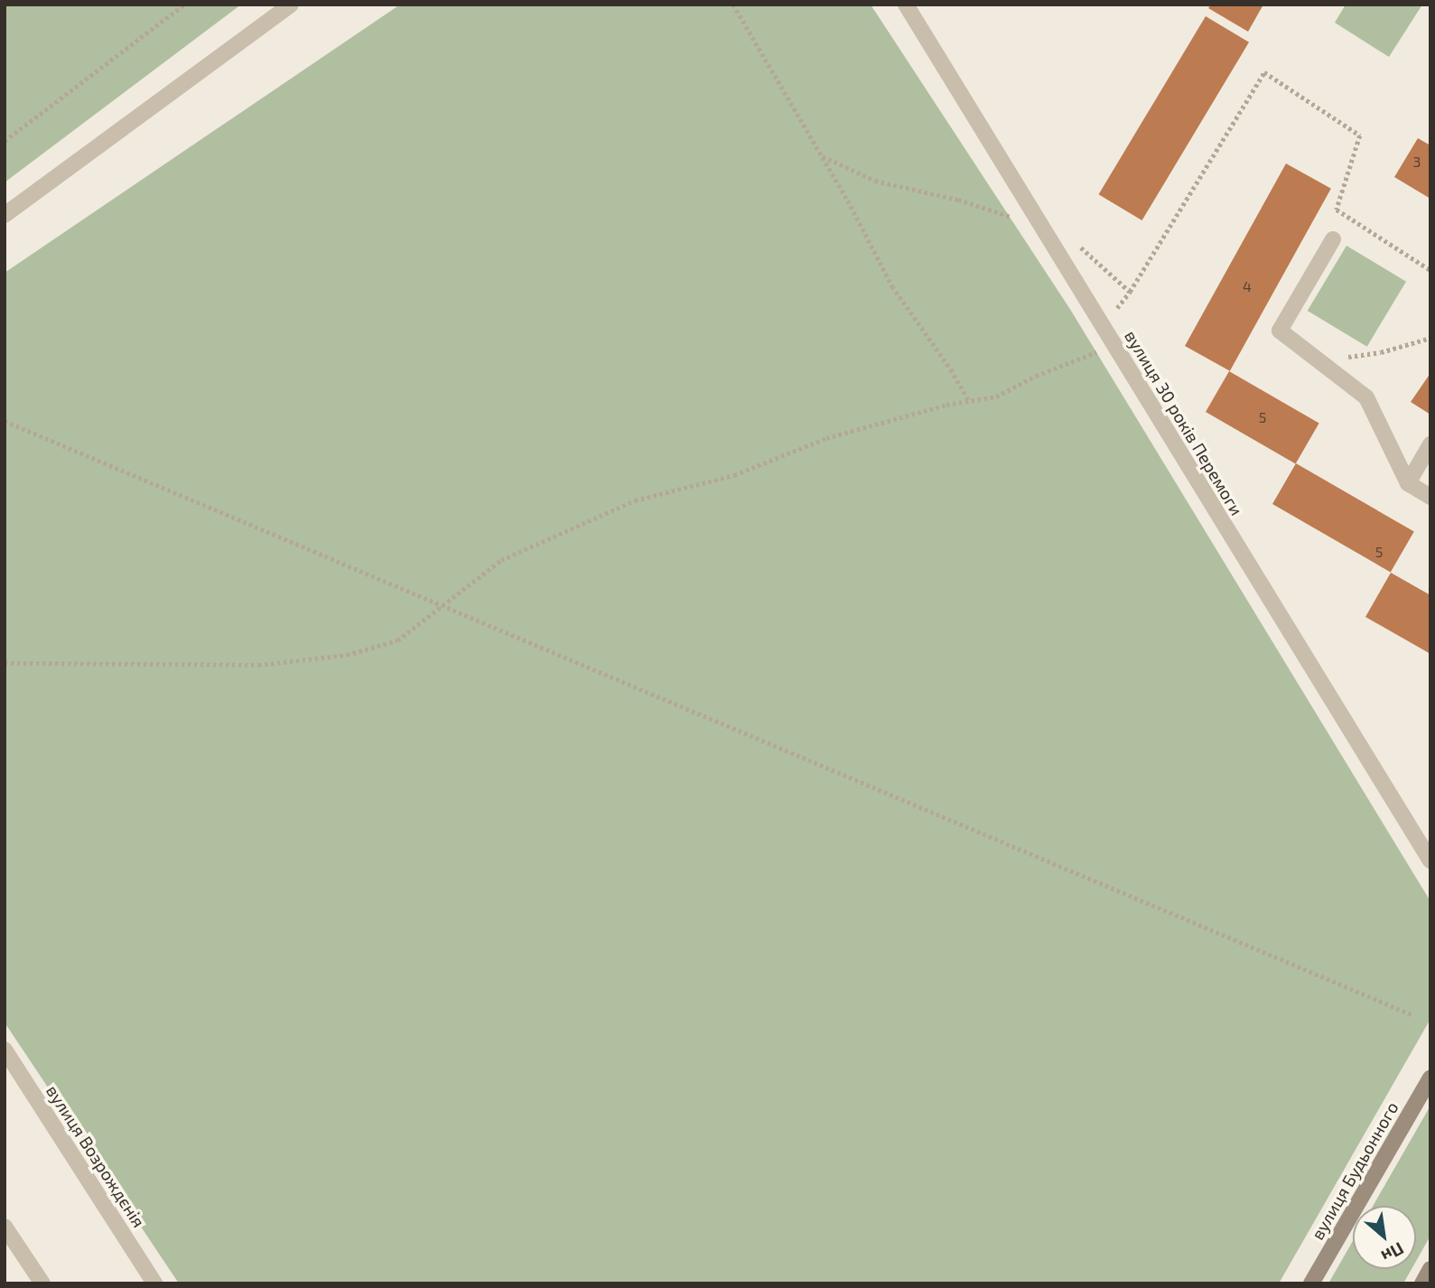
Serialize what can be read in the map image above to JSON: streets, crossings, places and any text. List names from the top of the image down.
{
  "streets": {
    "main road": ["вулиця Будьонного"],
    "street": ["вулиця 30 років Перемоги", "вулиця Возрождєнія"]
  },
  "house_numbers": [
    "3",
    "4",
    "5",
    "5"
  ],
  "north": "bottom right"
}
